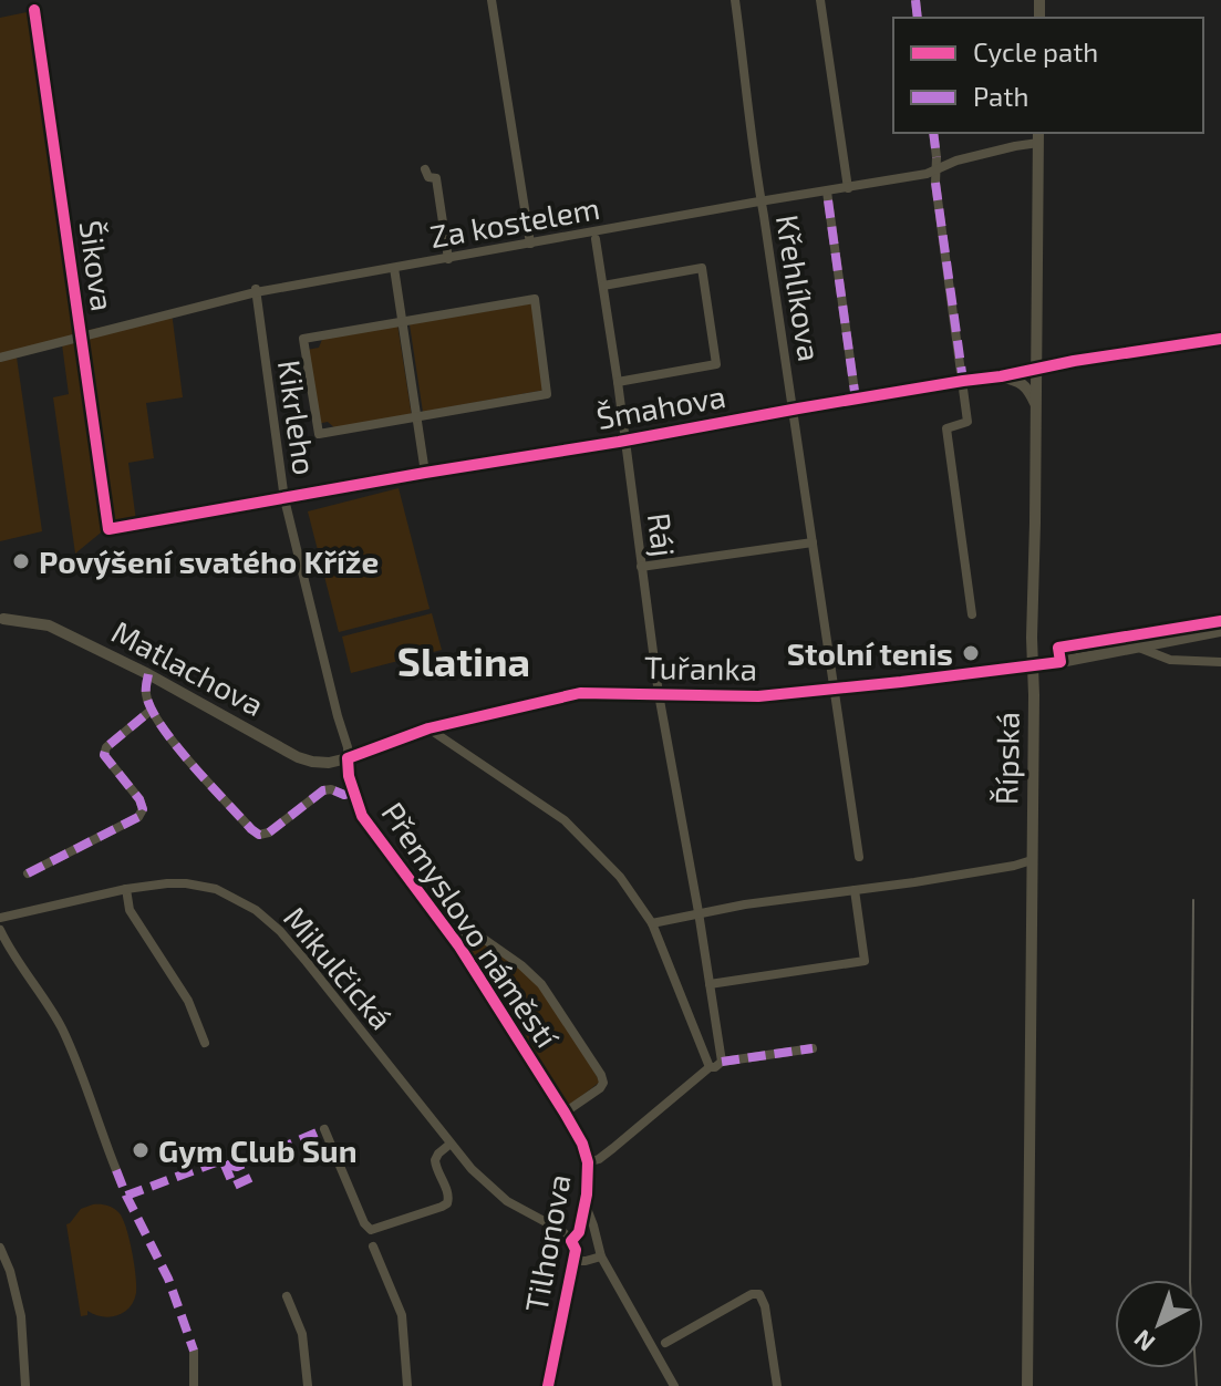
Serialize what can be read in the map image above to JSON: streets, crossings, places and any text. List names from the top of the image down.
{
  "streets": {
    "street": [
      "Za kostelem",
      "Šikova",
      "Křehlíkova",
      "Šmahova",
      "Kikrleho",
      "Ráj",
      "Matlachova",
      "Tuřanka",
      "Řípská",
      "Přemyslovo náměstí",
      "Mikulčická",
      "Tilhonova"
    ]
  },
  "crossings": [
    ["Za kostelem", "Šikova"],
    ["Za kostelem", "Křehlíkova"],
    ["Za kostelem", "Kikrleho"],
    ["Za kostelem", "Řípská"],
    ["Šikova", "Šmahova"],
    ["Křehlíkova", "Šmahova"],
    ["Křehlíkova", "Tuřanka"],
    ["Šmahova", "Kikrleho"],
    ["Šmahova", "Ráj"],
    ["Šmahova", "Řípská"],
    ["Kikrleho", "Matlachova"],
    ["Kikrleho", "Tuřanka"],
    ["Kikrleho", "Přemyslovo náměstí"],
    ["Ráj", "Tuřanka"],
    ["Matlachova", "Tuřanka"],
    ["Matlachova", "Přemyslovo náměstí"],
    ["Tuřanka", "Řípská"],
    ["Tuřanka", "Přemyslovo náměstí"],
    ["Přemyslovo náměstí", "Tilhonova"],
    ["Mikulčická", "Tilhonova"]
  ],
  "districts": ["Slatina"],
  "places": ["Povýšení svatého Kříže", "Stolní tenis", "Gym Club Sun"],
  "legend": ["Cycle path", "Path"],
  "north": "bottom left"
}
